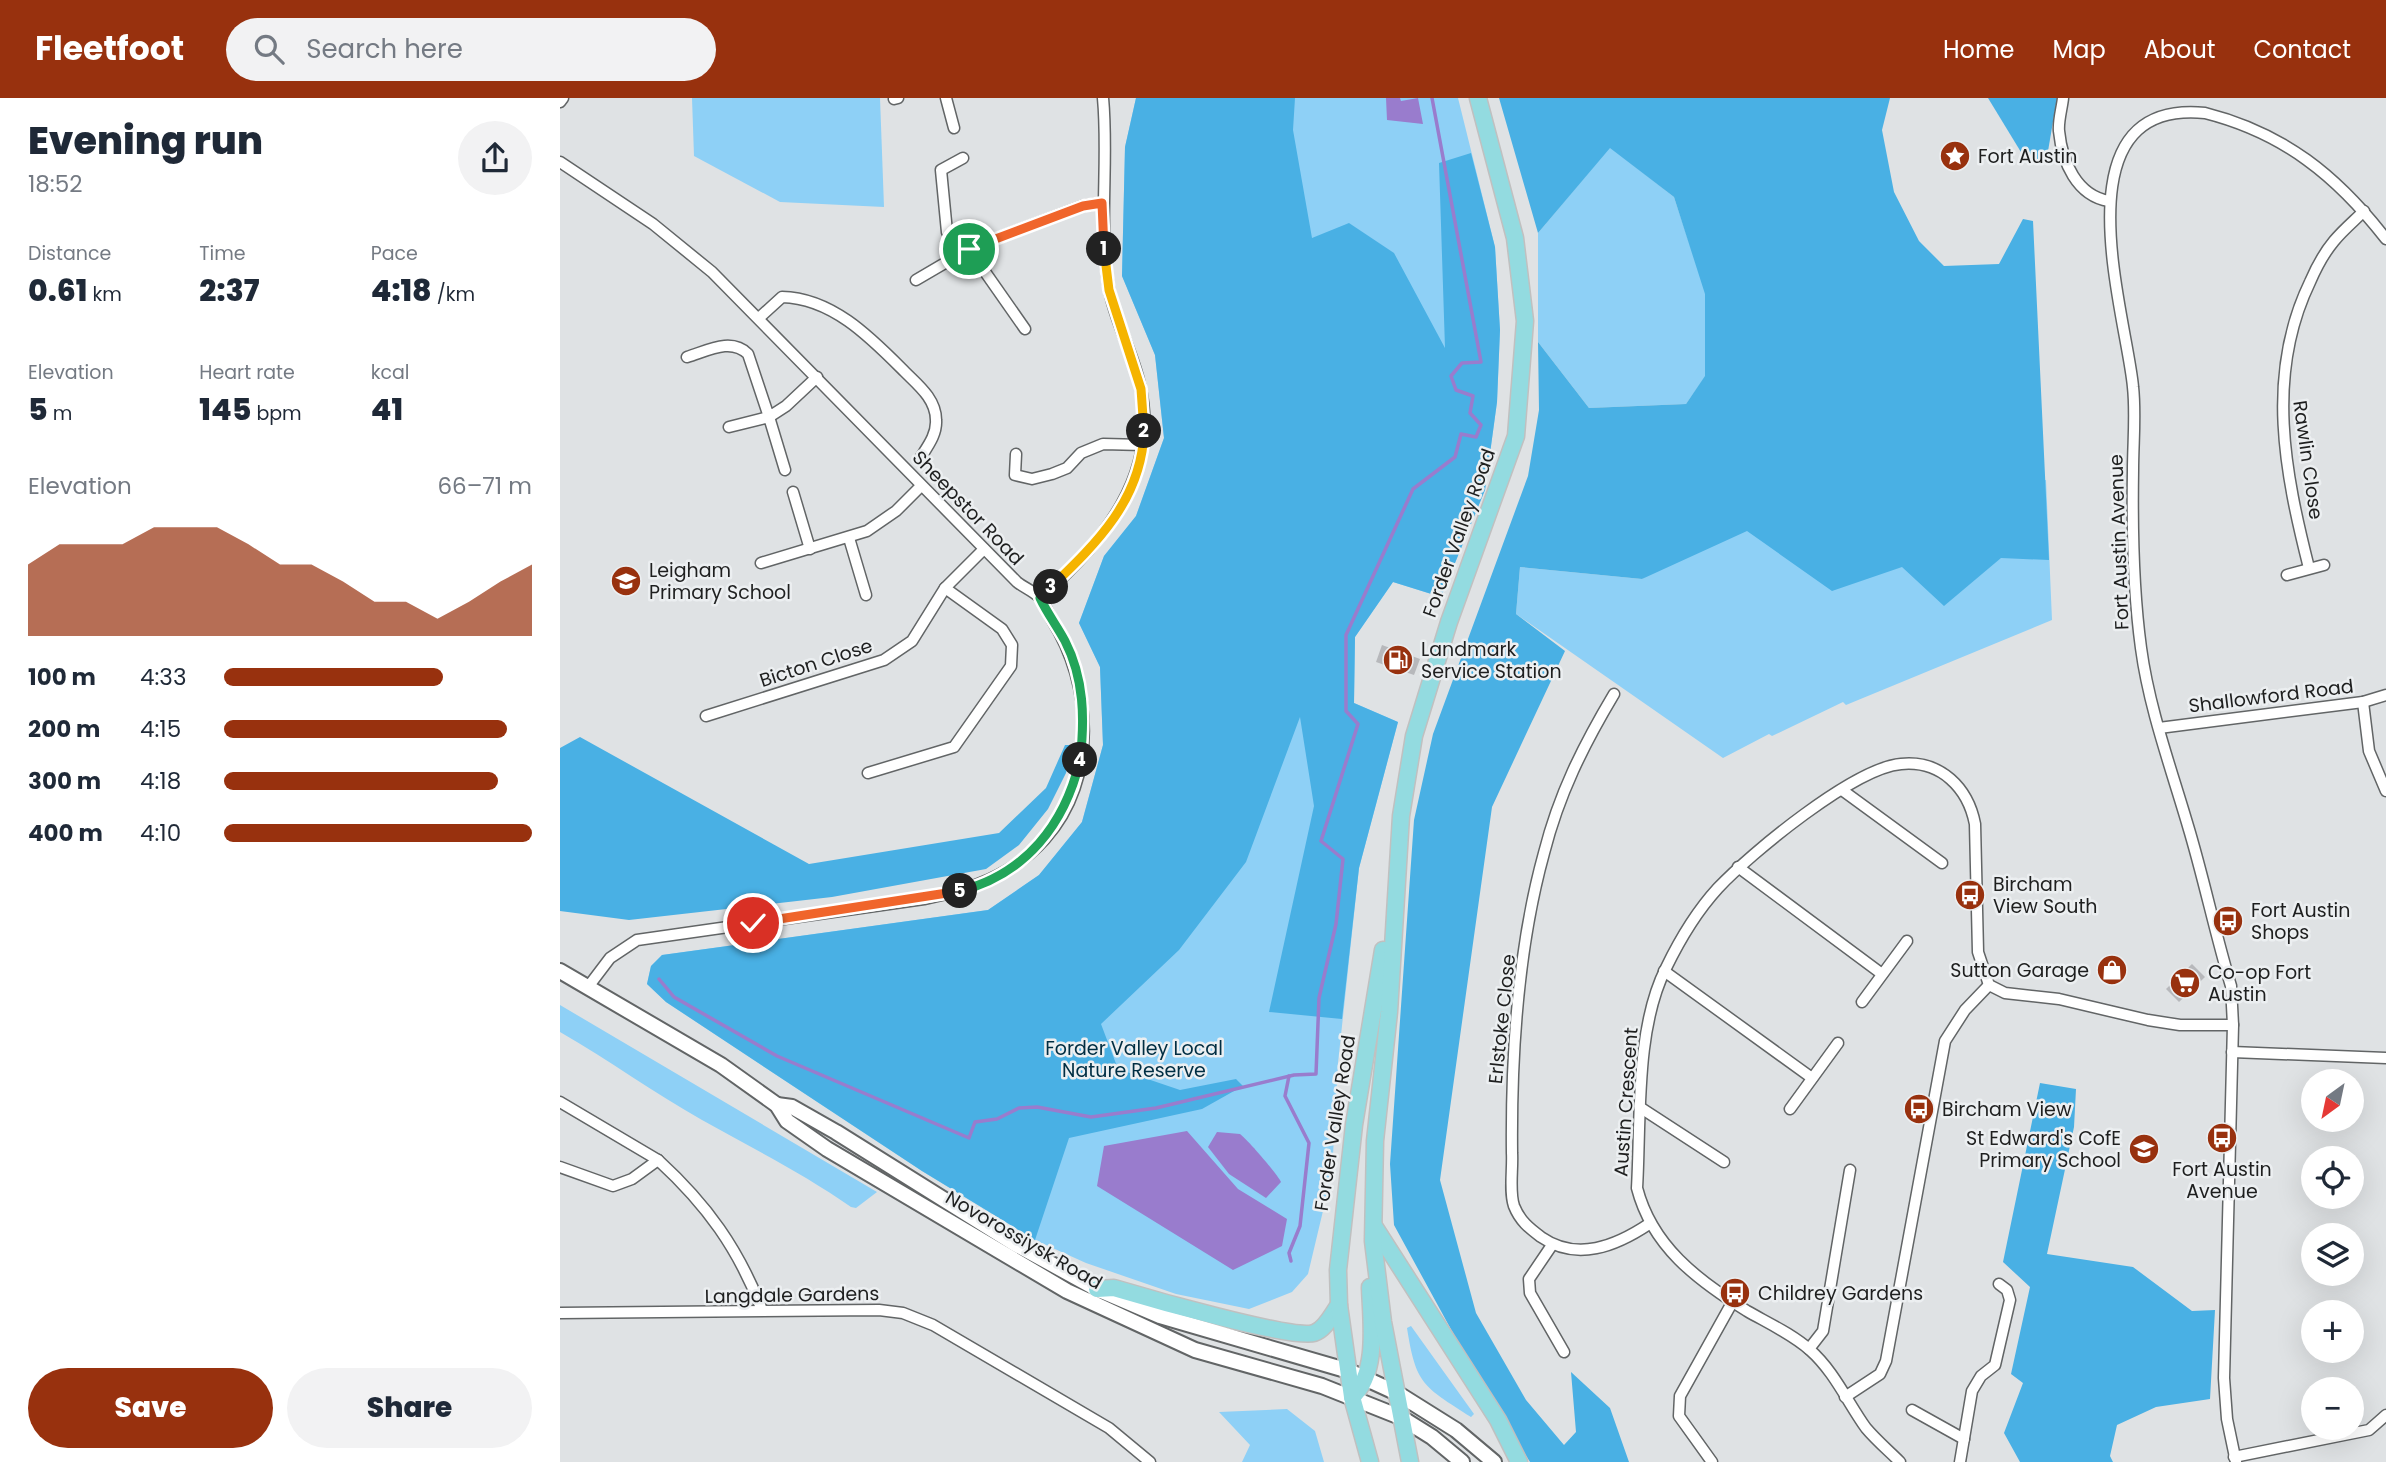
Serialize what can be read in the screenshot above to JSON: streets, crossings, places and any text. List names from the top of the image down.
{
  "streets": {
    "main road": ["Forder Valley Road", "Novorossiysk Road"],
    "street": [
      "Rawlin Close",
      "Sheepstor Road",
      "Fort Austin Avenue",
      "Bicton Close",
      "Shallowford Road",
      "Erlstoke Close",
      "Austin Crescent",
      "Langdale Gardens"
    ]
  },
  "crossings": [
    ["Rawlin Close", "Fort Austin Avenue"],
    ["Sheepstor Road", "Bicton Close"],
    ["Sheepstor Road", "Novorossiysk Road"],
    ["Forder Valley Road", "Novorossiysk Road"],
    ["Fort Austin Avenue", "Shallowford Road"],
    ["Erlstoke Close", "Austin Crescent"]
  ],
  "parks": ["Forder Valley Local Nature Reserve"],
  "places": {
    "place": ["Fort Austin"],
    "school or university": ["Leigham Primary School", "St Edward's CofE Primary School"],
    "fuel station": ["Landmark Service Station"],
    "bus stop": [
      "Bircham View South",
      "Fort Austin Shops",
      "Bircham View",
      "Fort Austin Avenue",
      "Childrey Gardens"
    ],
    "shop": ["Sutton Garage"],
    "supermarket": ["Co-op Fort Austin"]
  },
  "north": "bottom left",
  "page": {
    "header": "Fleetfoot",
    "search": "Search here",
    "nav": [
      "Home",
      "Map",
      "About",
      "Contact"
    ],
    "heading": ["Evening run", "18:52"],
    "stats": [
      ["Distance", "0.61 km"],
      ["Time", "2:37"],
      ["Pace", "4:18 /km"],
      ["Elevation", "5 m"],
      ["Heart rate", "145 bpm"],
      ["kcal", "41"]
    ],
    "pins": [
      "1",
      "2",
      "3",
      "4",
      "5"
    ],
    "chart": ["Elevation", "66–71 m"],
    "list": [
      {
        "name": "100 m",
        "note": "4:33"
      },
      {
        "name": "200 m",
        "note": "4:15"
      },
      {
        "name": "300 m",
        "note": "4:18"
      },
      {
        "name": "400 m",
        "note": "4:10"
      }
    ],
    "map_buttons": ["+", "−"],
    "buttons": ["Save", "Share"]
  }
}
